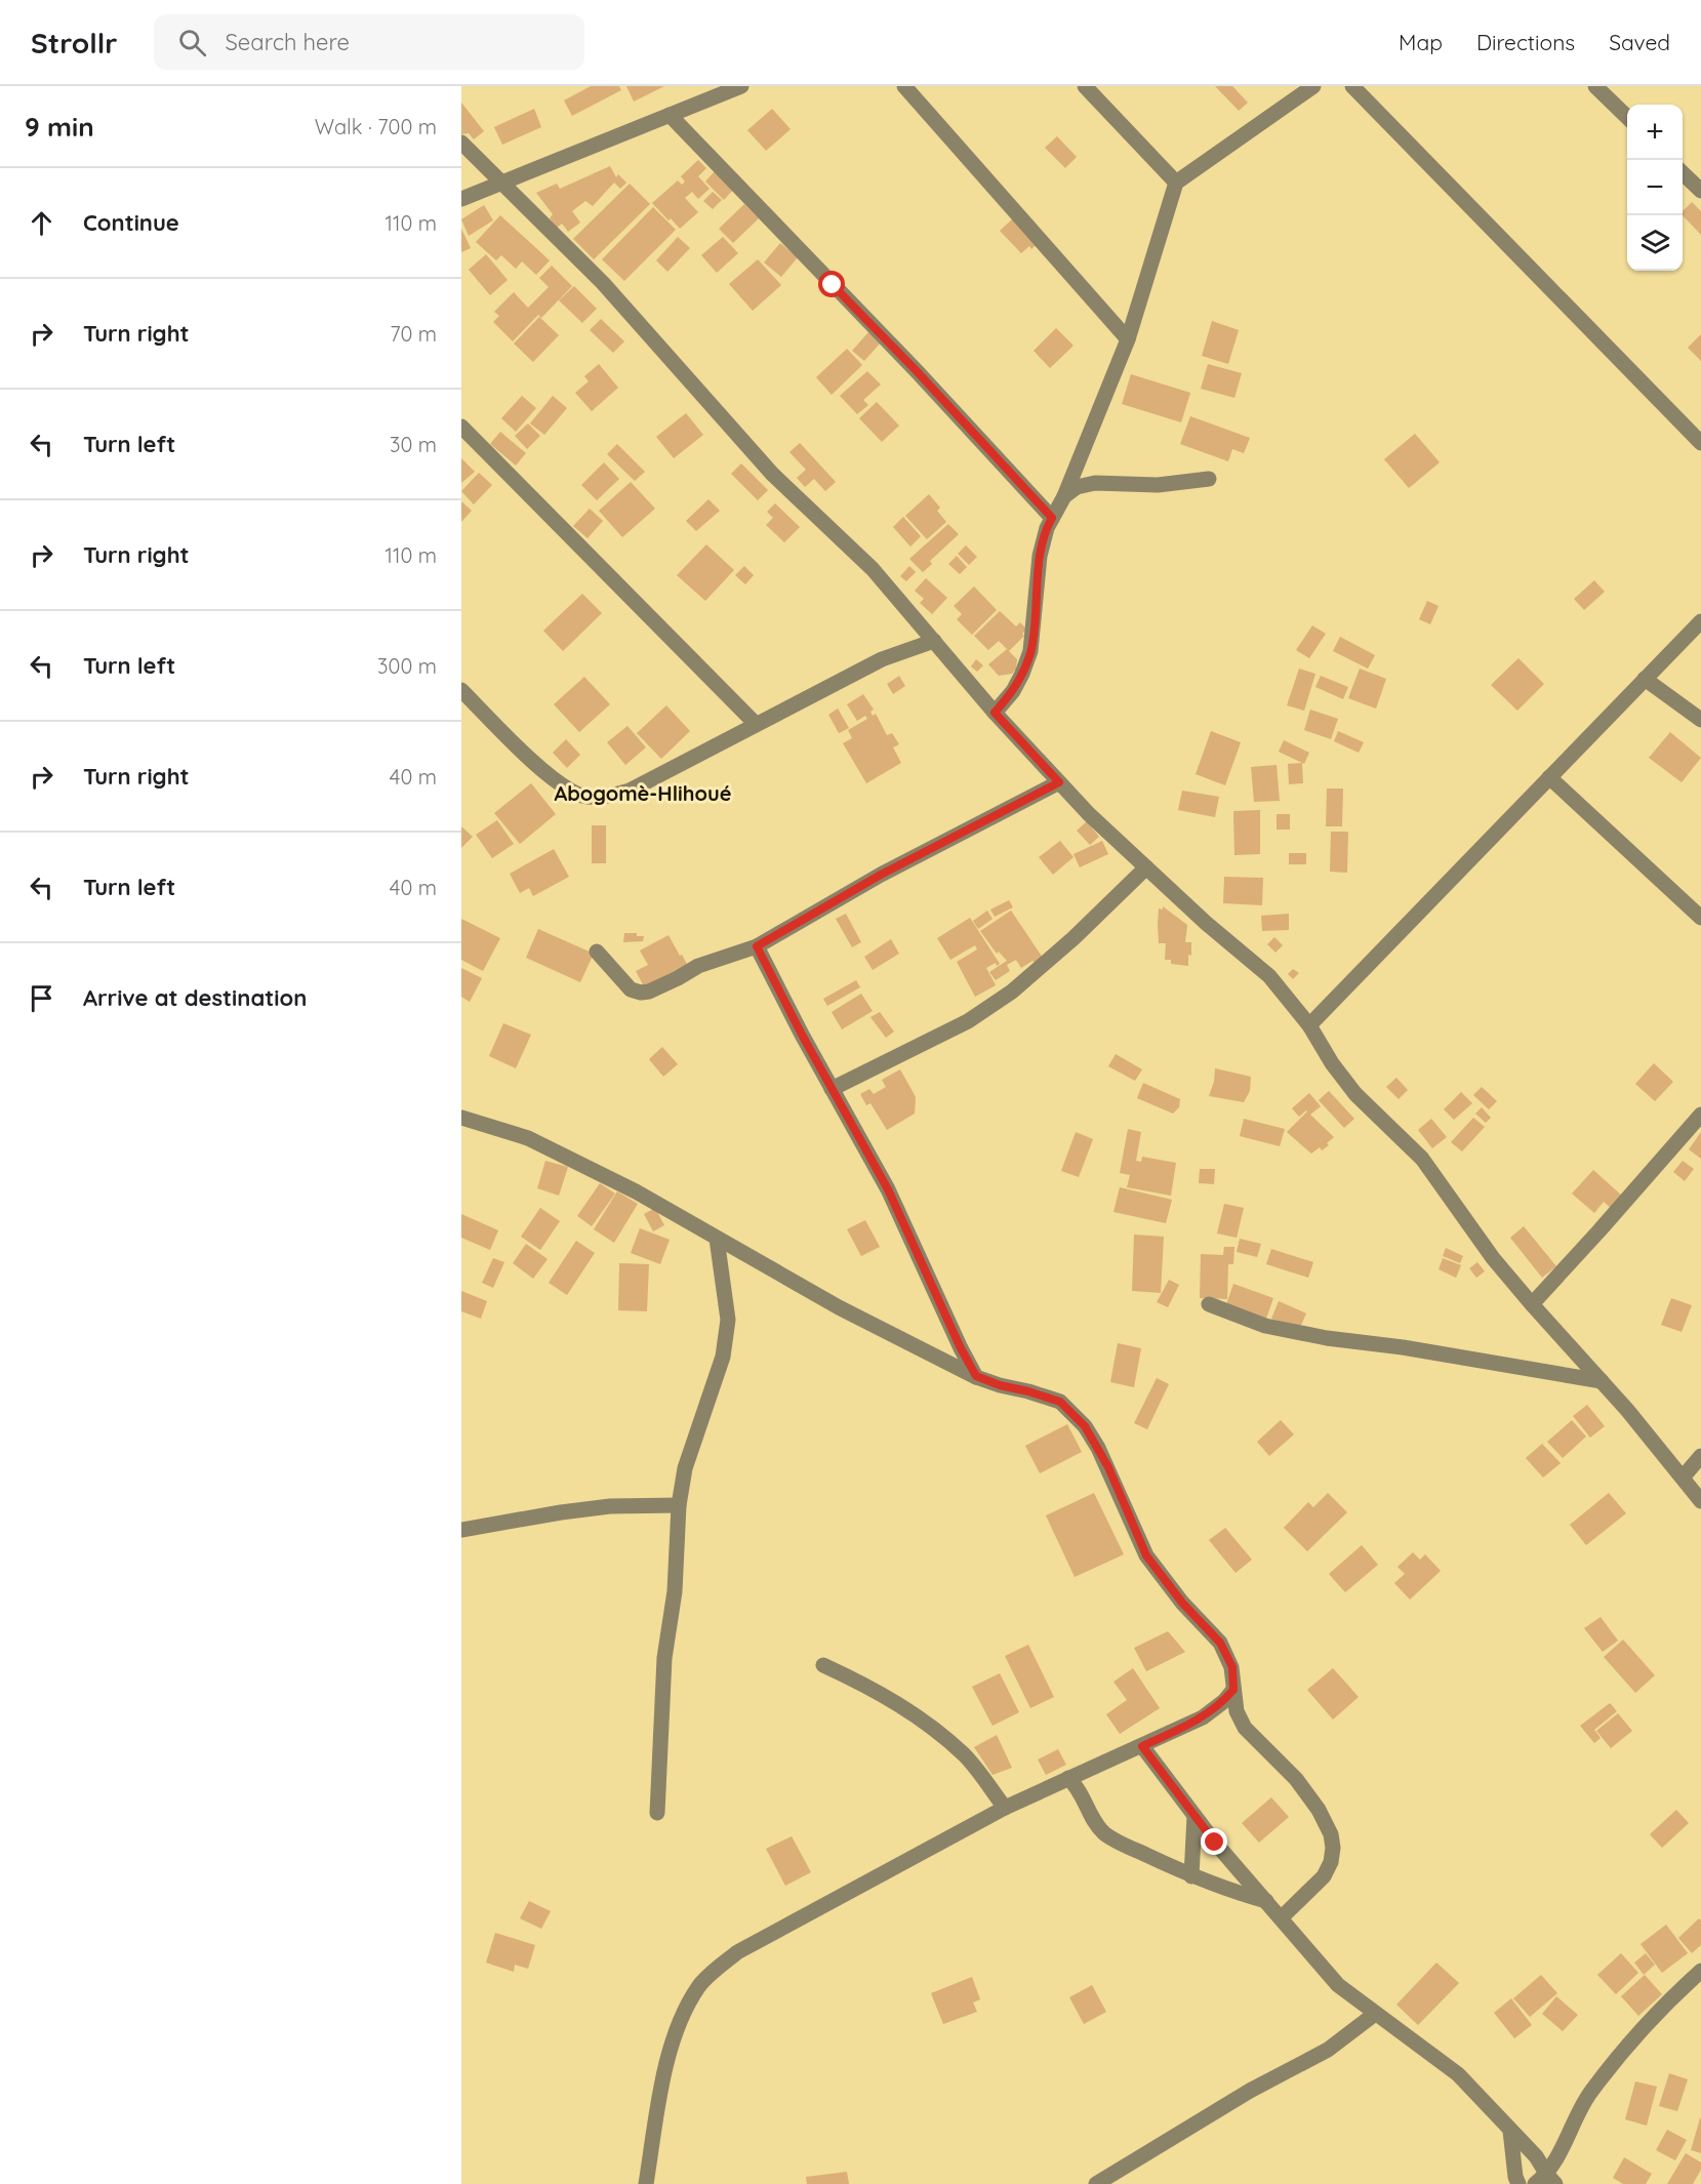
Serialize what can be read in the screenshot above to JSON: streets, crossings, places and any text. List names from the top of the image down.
{
  "districts": ["Abogomè-Hlihoué"],
  "page": {
    "header": "Strollr",
    "search": "Search here",
    "nav": ["Map", "Directions", "Saved"],
    "heading": ["9 min", "Walk · 700 m"],
    "map_buttons": ["+", "−"],
    "list": [
      ["Continue", "110 m"],
      ["Turn right", "70 m"],
      ["Turn left", "30 m"],
      ["Turn right", "110 m"],
      ["Turn left", "300 m"],
      ["Turn right", "40 m"],
      ["Turn left", "40 m"],
      "Arrive at destination"
    ]
  }
}
